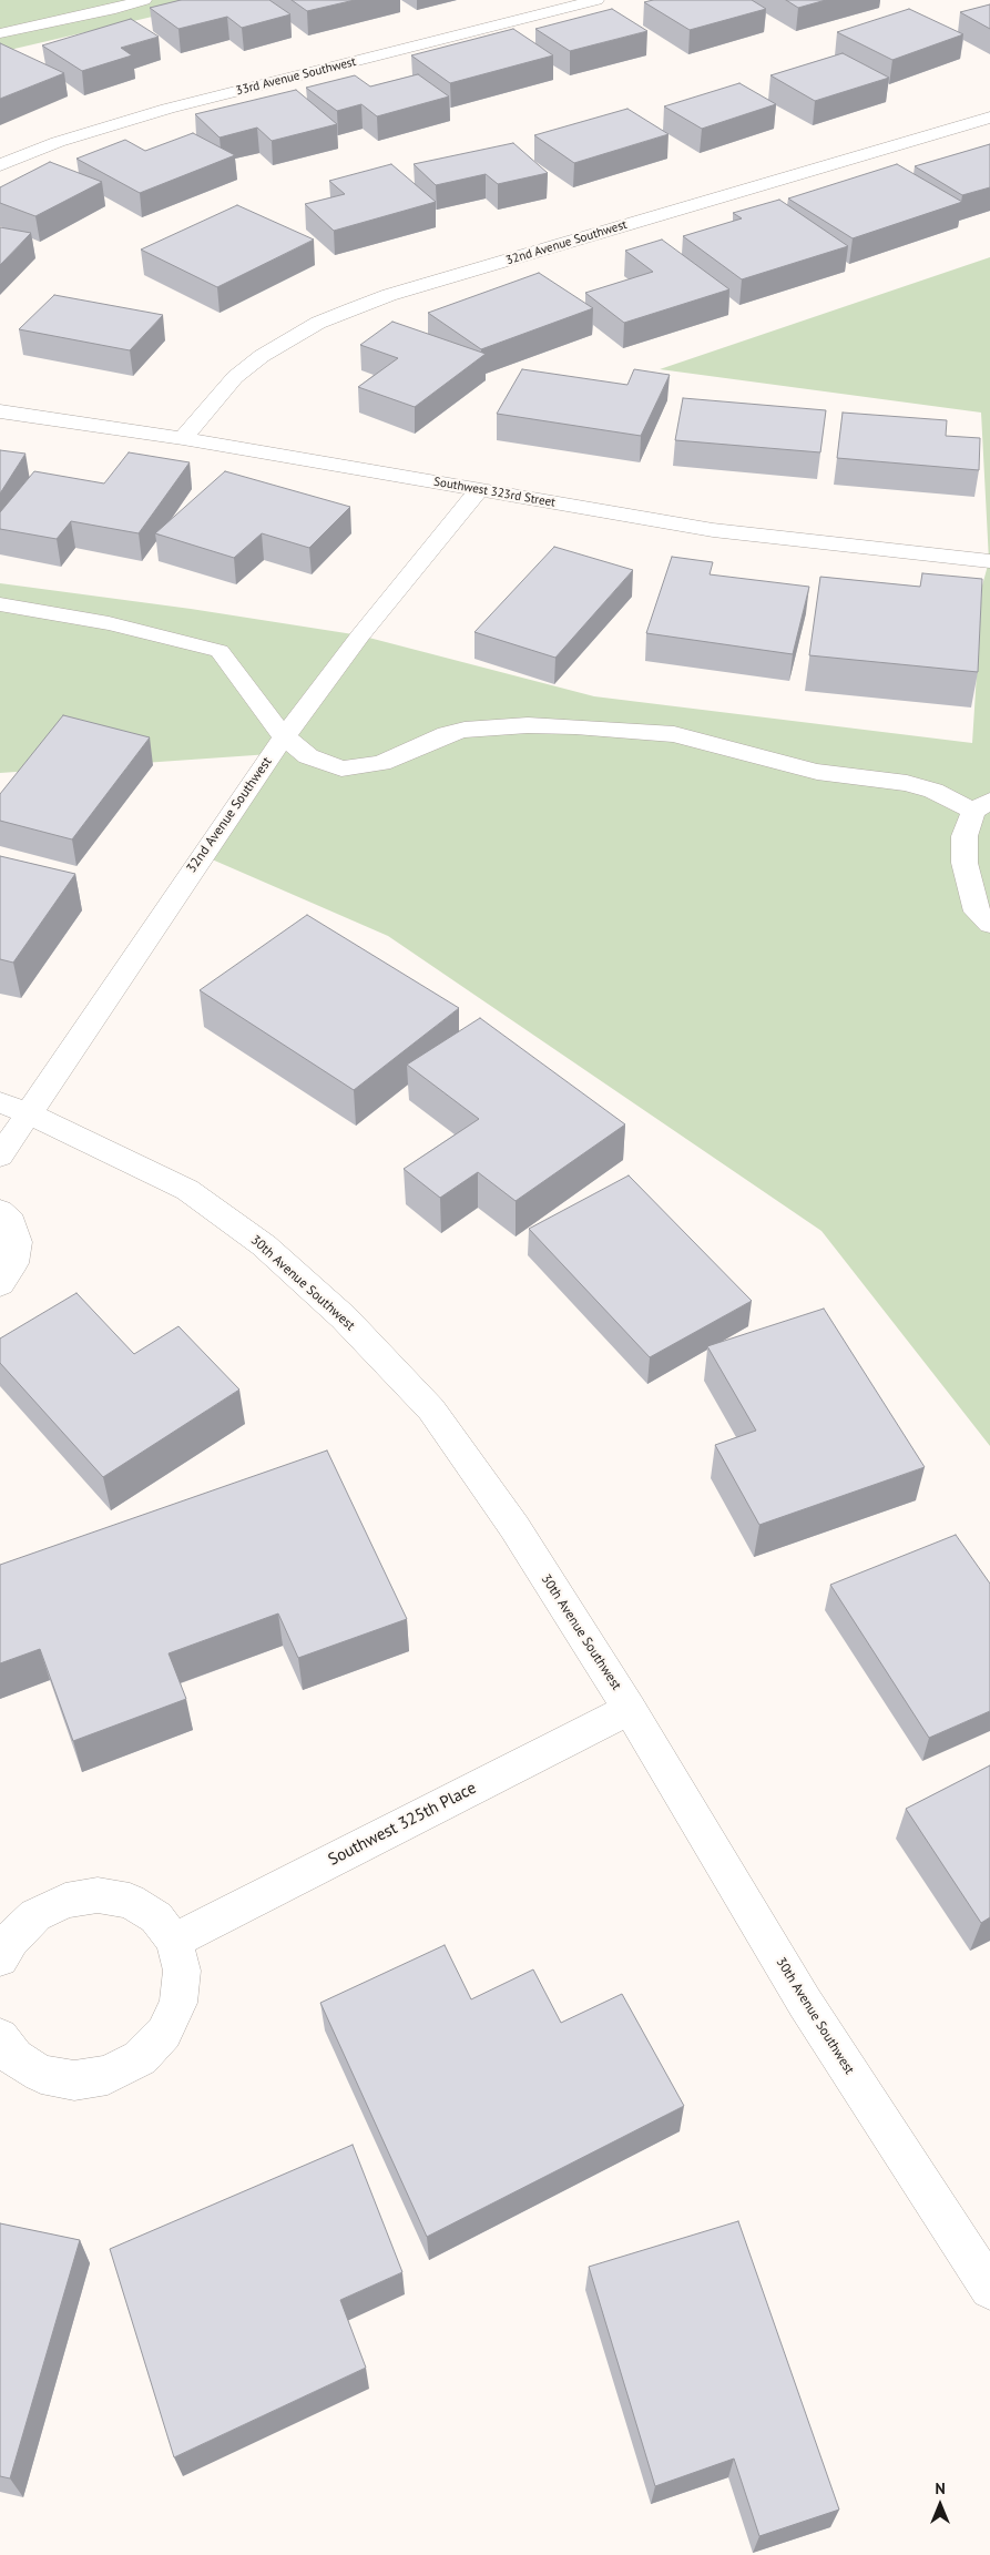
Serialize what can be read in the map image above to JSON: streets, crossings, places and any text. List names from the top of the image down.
{
  "streets": {
    "street": [
      "33rd Avenue Southwest",
      "32nd Avenue Southwest",
      "Southwest 323rd Street",
      "30th Avenue Southwest",
      "Southwest 325th Place"
    ]
  },
  "crossings": [
    ["32nd Avenue Southwest", "Southwest 323rd Street"],
    ["32nd Avenue Southwest", "30th Avenue Southwest"],
    ["30th Avenue Southwest", "Southwest 325th Place"]
  ],
  "north": "top"
}
